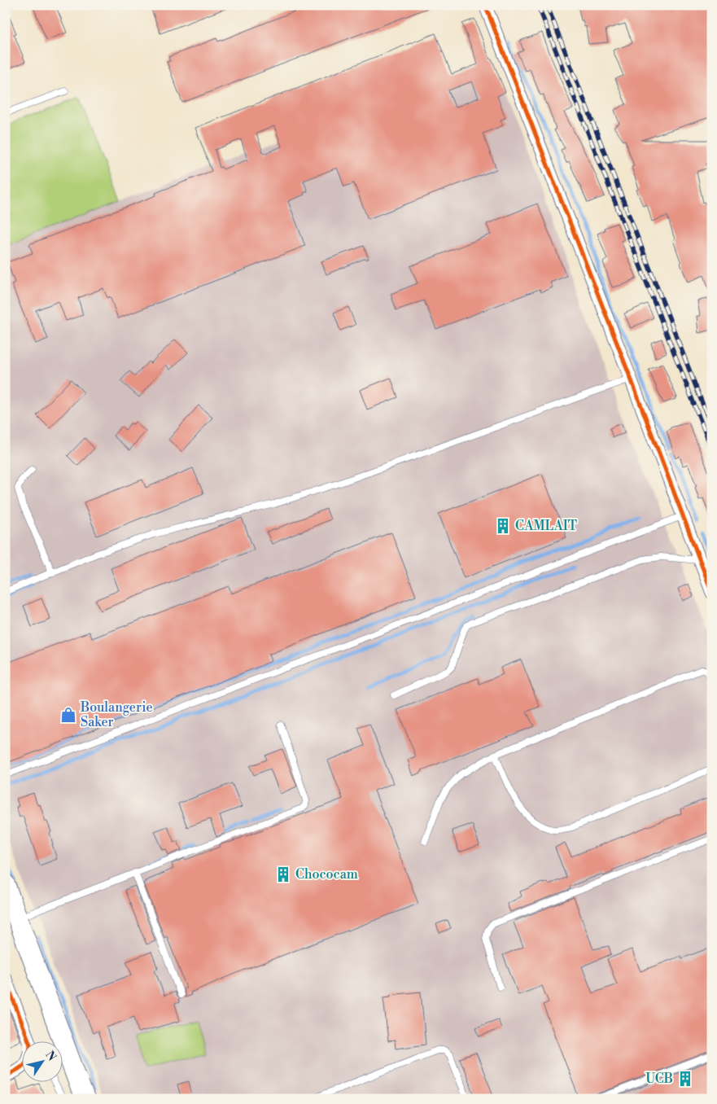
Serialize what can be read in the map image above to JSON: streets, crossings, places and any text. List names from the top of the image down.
{
  "places": {
    "building": ["CAMLAIT", "Chococam", "UCB"],
    "shop": ["Boulangerie Saker"]
  },
  "north": "top right"
}
